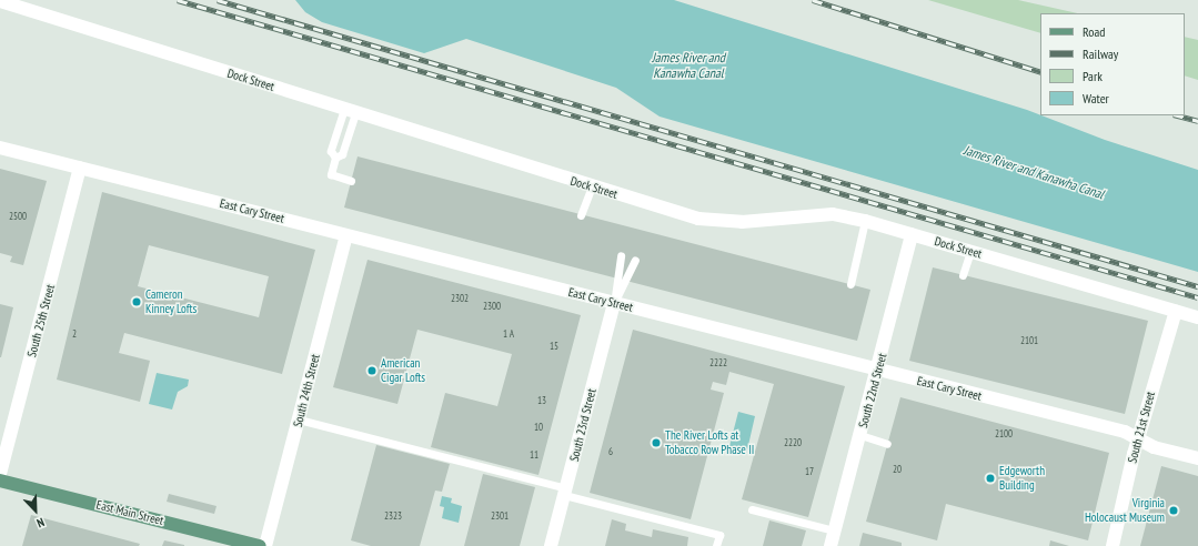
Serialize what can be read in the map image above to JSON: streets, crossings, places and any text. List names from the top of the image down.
{
  "streets": {
    "main road": ["East Main Street"],
    "street": [
      "Dock Street",
      "East Cary Street",
      "South 25th Street",
      "South 24th Street",
      "South 22nd Street",
      "South 23rd Street",
      "South 21st Street"
    ]
  },
  "crossings": [
    ["Dock Street", "South 22nd Street"],
    ["Dock Street", "South 21st Street"],
    ["East Cary Street", "South 25th Street"],
    ["East Cary Street", "South 24th Street"],
    ["East Cary Street", "South 22nd Street"],
    ["East Cary Street", "South 23rd Street"],
    ["East Cary Street", "South 21st Street"]
  ],
  "water": ["James River and Kanawha Canal"],
  "places": [
    "Cameron Kinney Lofts",
    "American Cigar Lofts",
    "The River Lofts at Tobacco Row Phase II",
    "Edgeworth Building",
    "Virginia Holocaust Museum"
  ],
  "house_numbers": [
    "2500",
    "2302",
    "2300",
    "2",
    "1 A",
    "2101",
    "15",
    "2222",
    "13",
    "10",
    "2100",
    "2220",
    "6",
    "11",
    "20",
    "17",
    "2323",
    "2301"
  ],
  "legend": [
    "Road",
    "Railway",
    "Park",
    "Water"
  ],
  "north": "bottom right"
}
